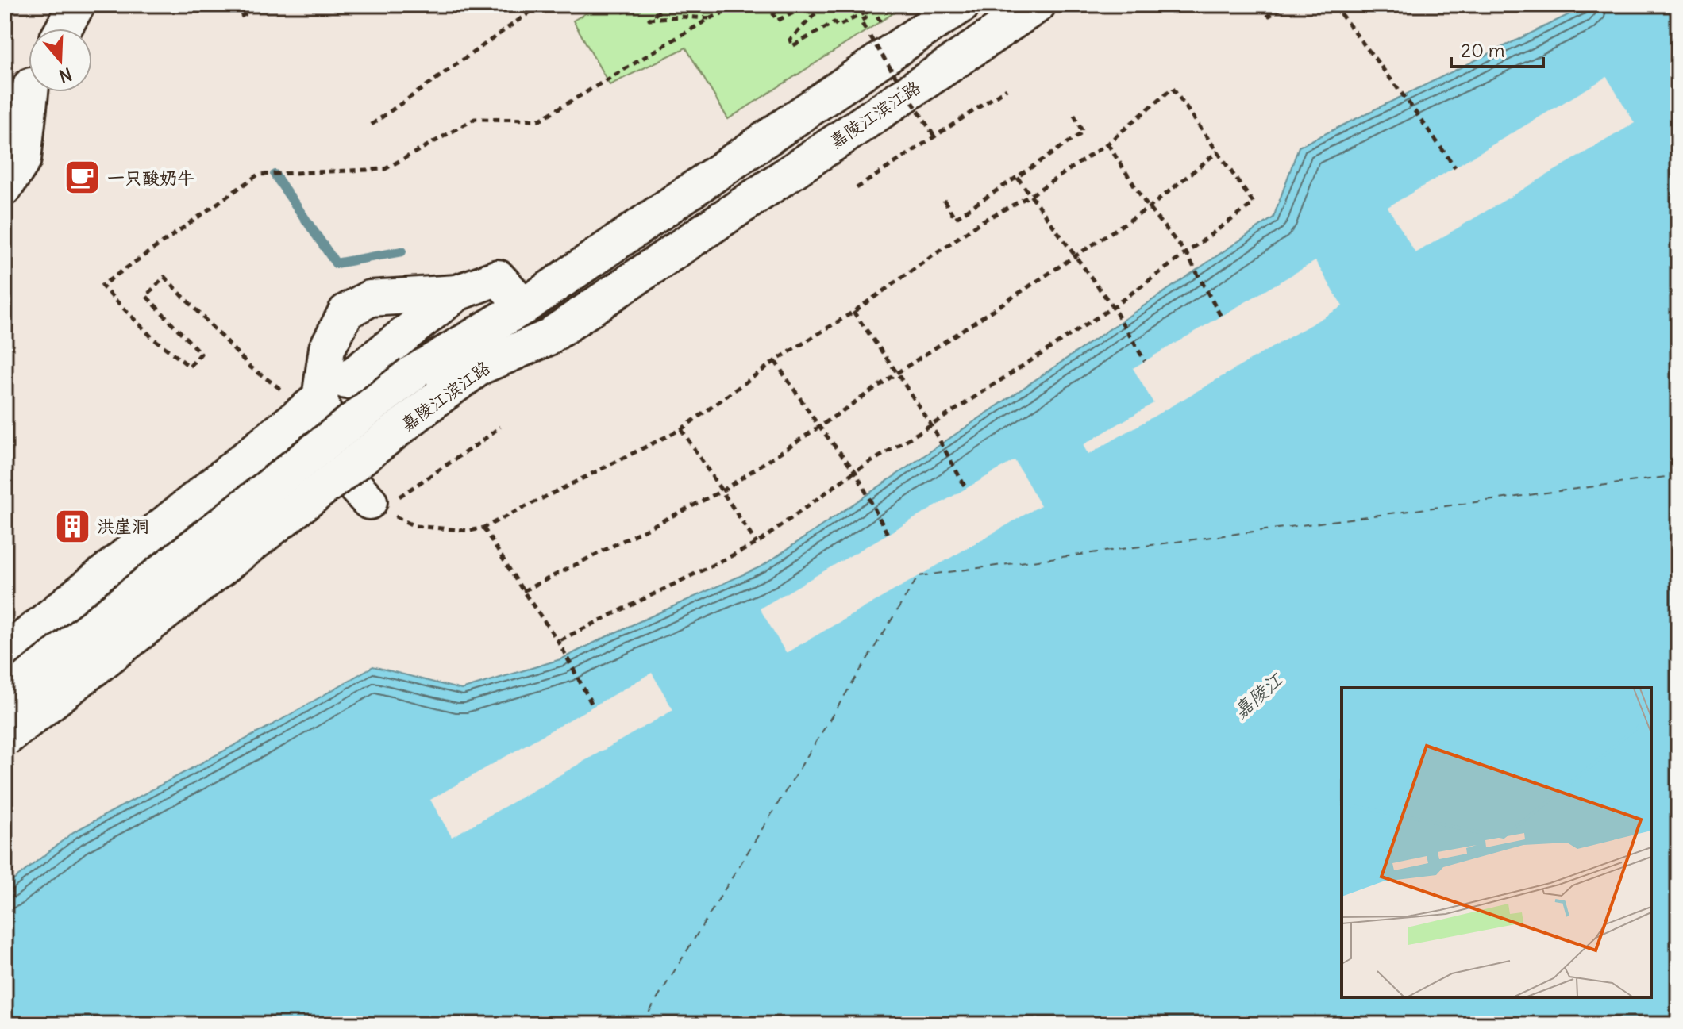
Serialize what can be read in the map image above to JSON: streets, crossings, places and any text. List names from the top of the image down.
{
  "streets": {
    "main road": ["嘉陵江滨江路"]
  },
  "water": ["嘉陵江"],
  "places": {
    "cafe": ["一只酸奶牛"],
    "building": ["洪崖洞"]
  },
  "scale_bar": "20 m",
  "north": "bottom"
}
